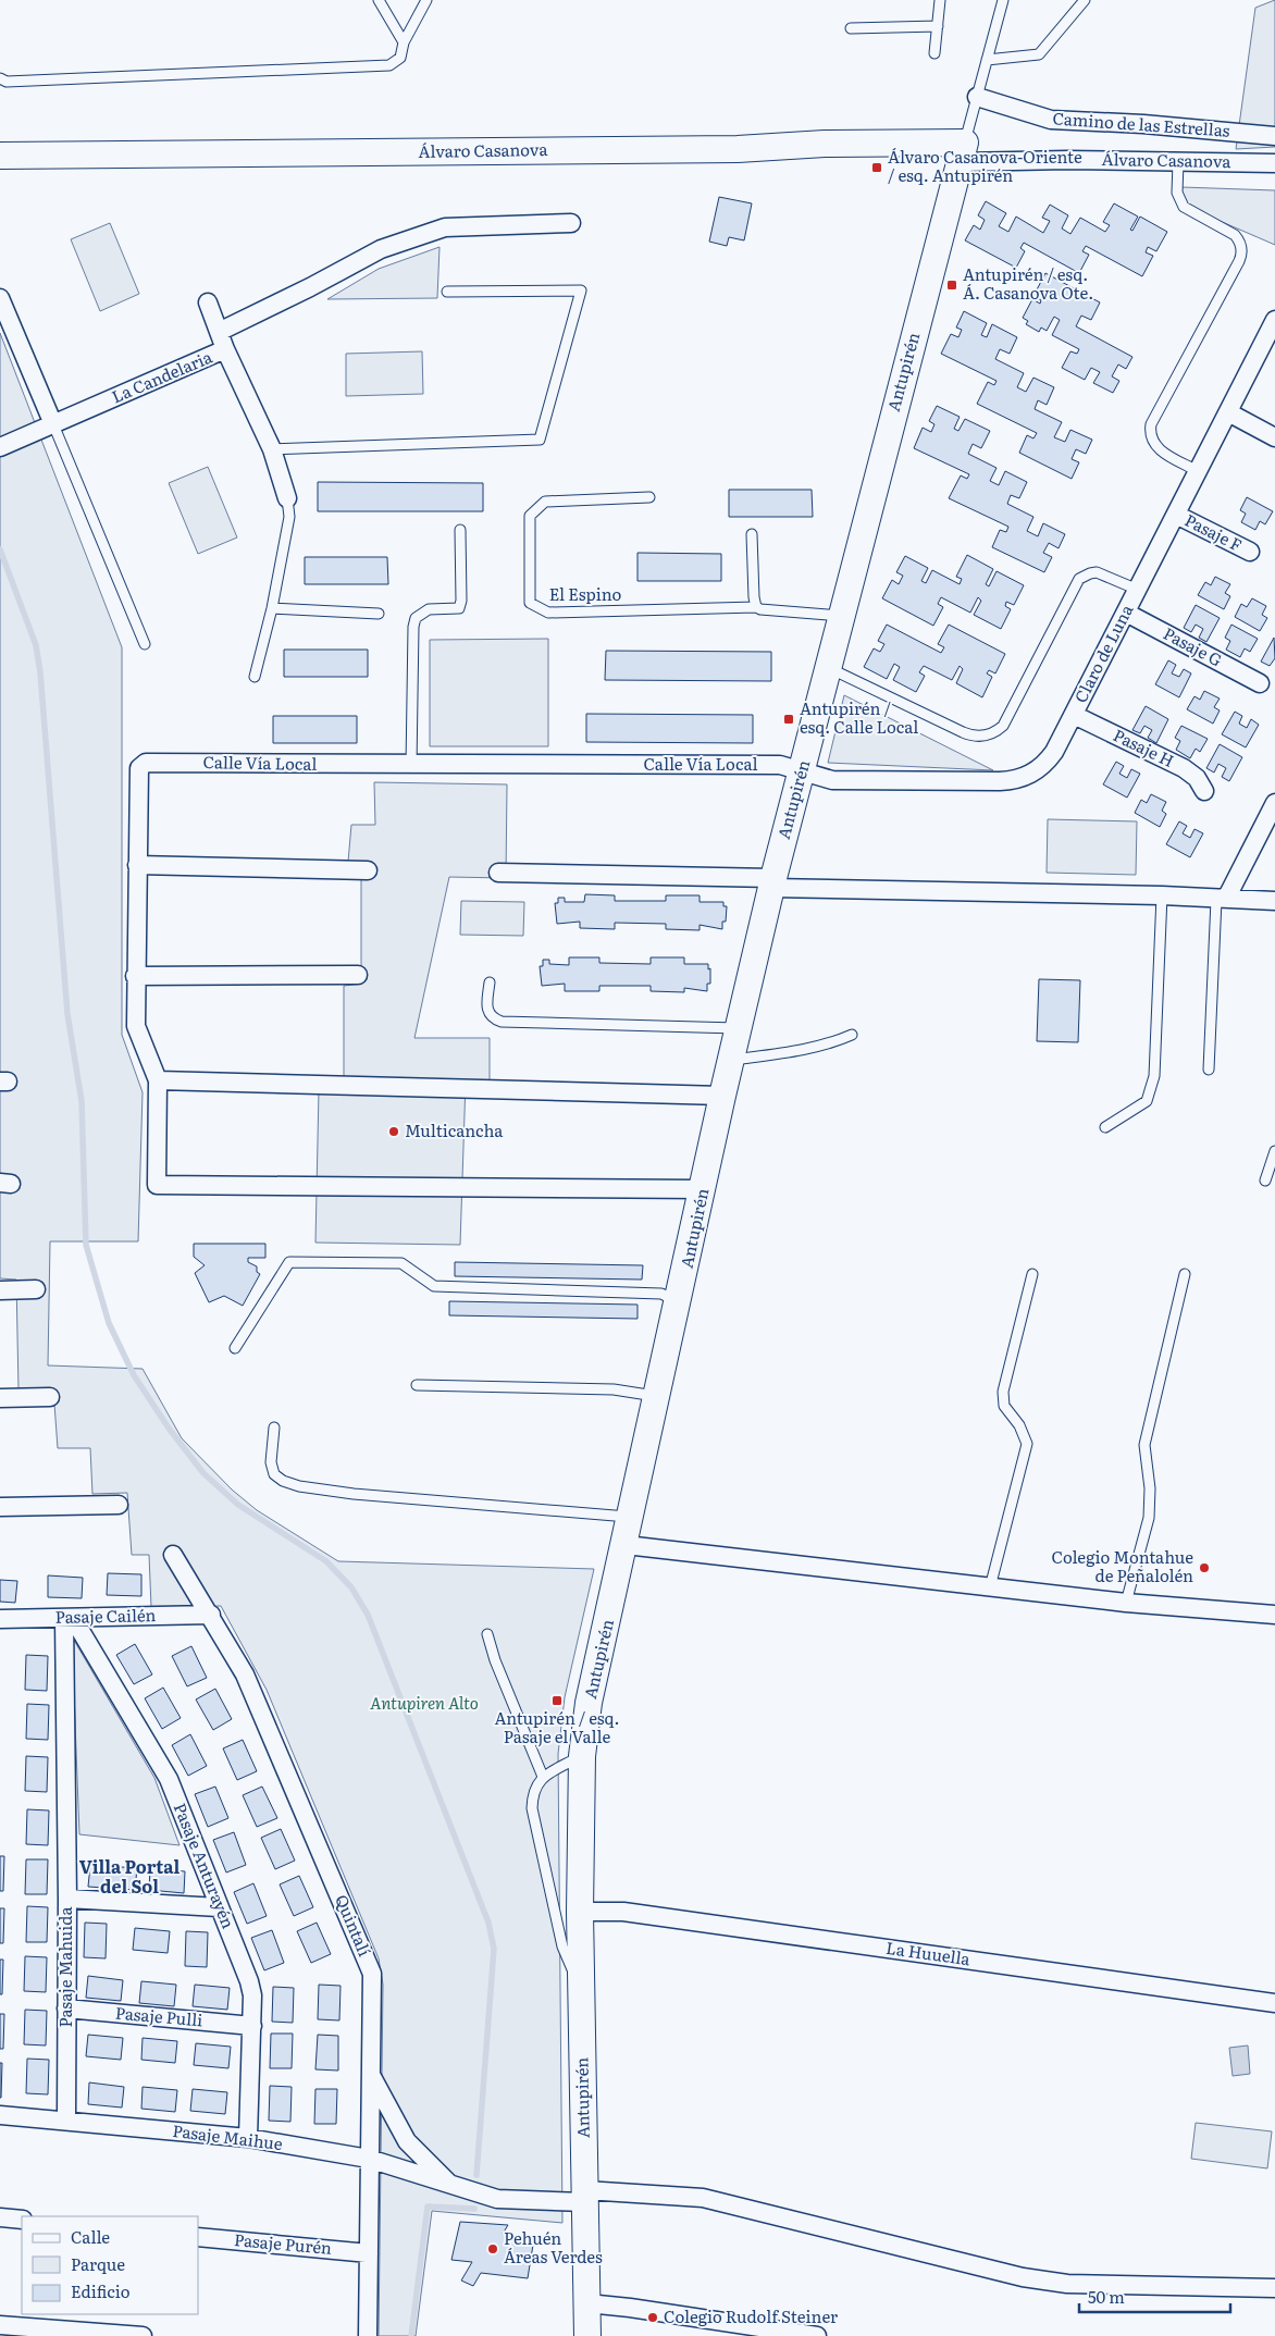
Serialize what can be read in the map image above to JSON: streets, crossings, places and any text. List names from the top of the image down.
{
  "streets": {
    "street": [
      "Camino de las Estrellas",
      "Álvaro Casanova",
      "Antupirén",
      "La Candelaria",
      "Pasaje F",
      "Pasaje G",
      "Claro de Luna",
      "Pasaje H",
      "Calle Vía Local",
      "Pasaje Cailén",
      "Pasaje Anturayén",
      "Quintalí",
      "La Huuella",
      "Pasaje Mahuida",
      "Pasaje Pulli",
      "Pasaje Maihue",
      "Pasaje Purén"
    ],
    "lane": ["El Espino"]
  },
  "crossings": [
    ["Álvaro Casanova", "Antupirén"],
    ["Antupirén", "El Espino"],
    ["Antupirén", "Claro de Luna"],
    ["Antupirén", "Calle Vía Local"],
    ["Antupirén", "La Huuella"],
    ["Antupirén", "Pasaje Maihue"],
    ["Pasaje F", "Claro de Luna"],
    ["Pasaje G", "Claro de Luna"],
    ["Claro de Luna", "Pasaje H"],
    ["Claro de Luna", "Calle Vía Local"],
    ["Pasaje Cailén", "Pasaje Anturayén"],
    ["Pasaje Cailén", "Quintalí"],
    ["Pasaje Cailén", "Pasaje Mahuida"],
    ["Pasaje Anturayén", "Pasaje Mahuida"],
    ["Pasaje Anturayén", "Pasaje Pulli"],
    ["Pasaje Anturayén", "Pasaje Maihue"],
    ["Quintalí", "Pasaje Maihue"],
    ["Quintalí", "Pasaje Purén"],
    ["Pasaje Mahuida", "Pasaje Pulli"],
    ["Pasaje Mahuida", "Pasaje Maihue"]
  ],
  "districts": ["Villa Portal del Sol"],
  "parks": ["Antupiren Alto"],
  "places": {
    "transit": [
      "Álvaro Casanova-Oriente / esq. Antupirén",
      "Antupirén / esq. Á. Casanova Ote.",
      "Antupirén / esq. Calle Local",
      "Antupirén / esq. Pasaje el Valle"
    ],
    "other": [
      "Multicancha",
      "Colegio Montahue de Peñalolén",
      "Pehuén Áreas Verdes",
      "Colegio Rudolf Steiner"
    ]
  },
  "legend": ["Calle", "Parque", "Edificio"],
  "scale_bar": "50 m"
}
